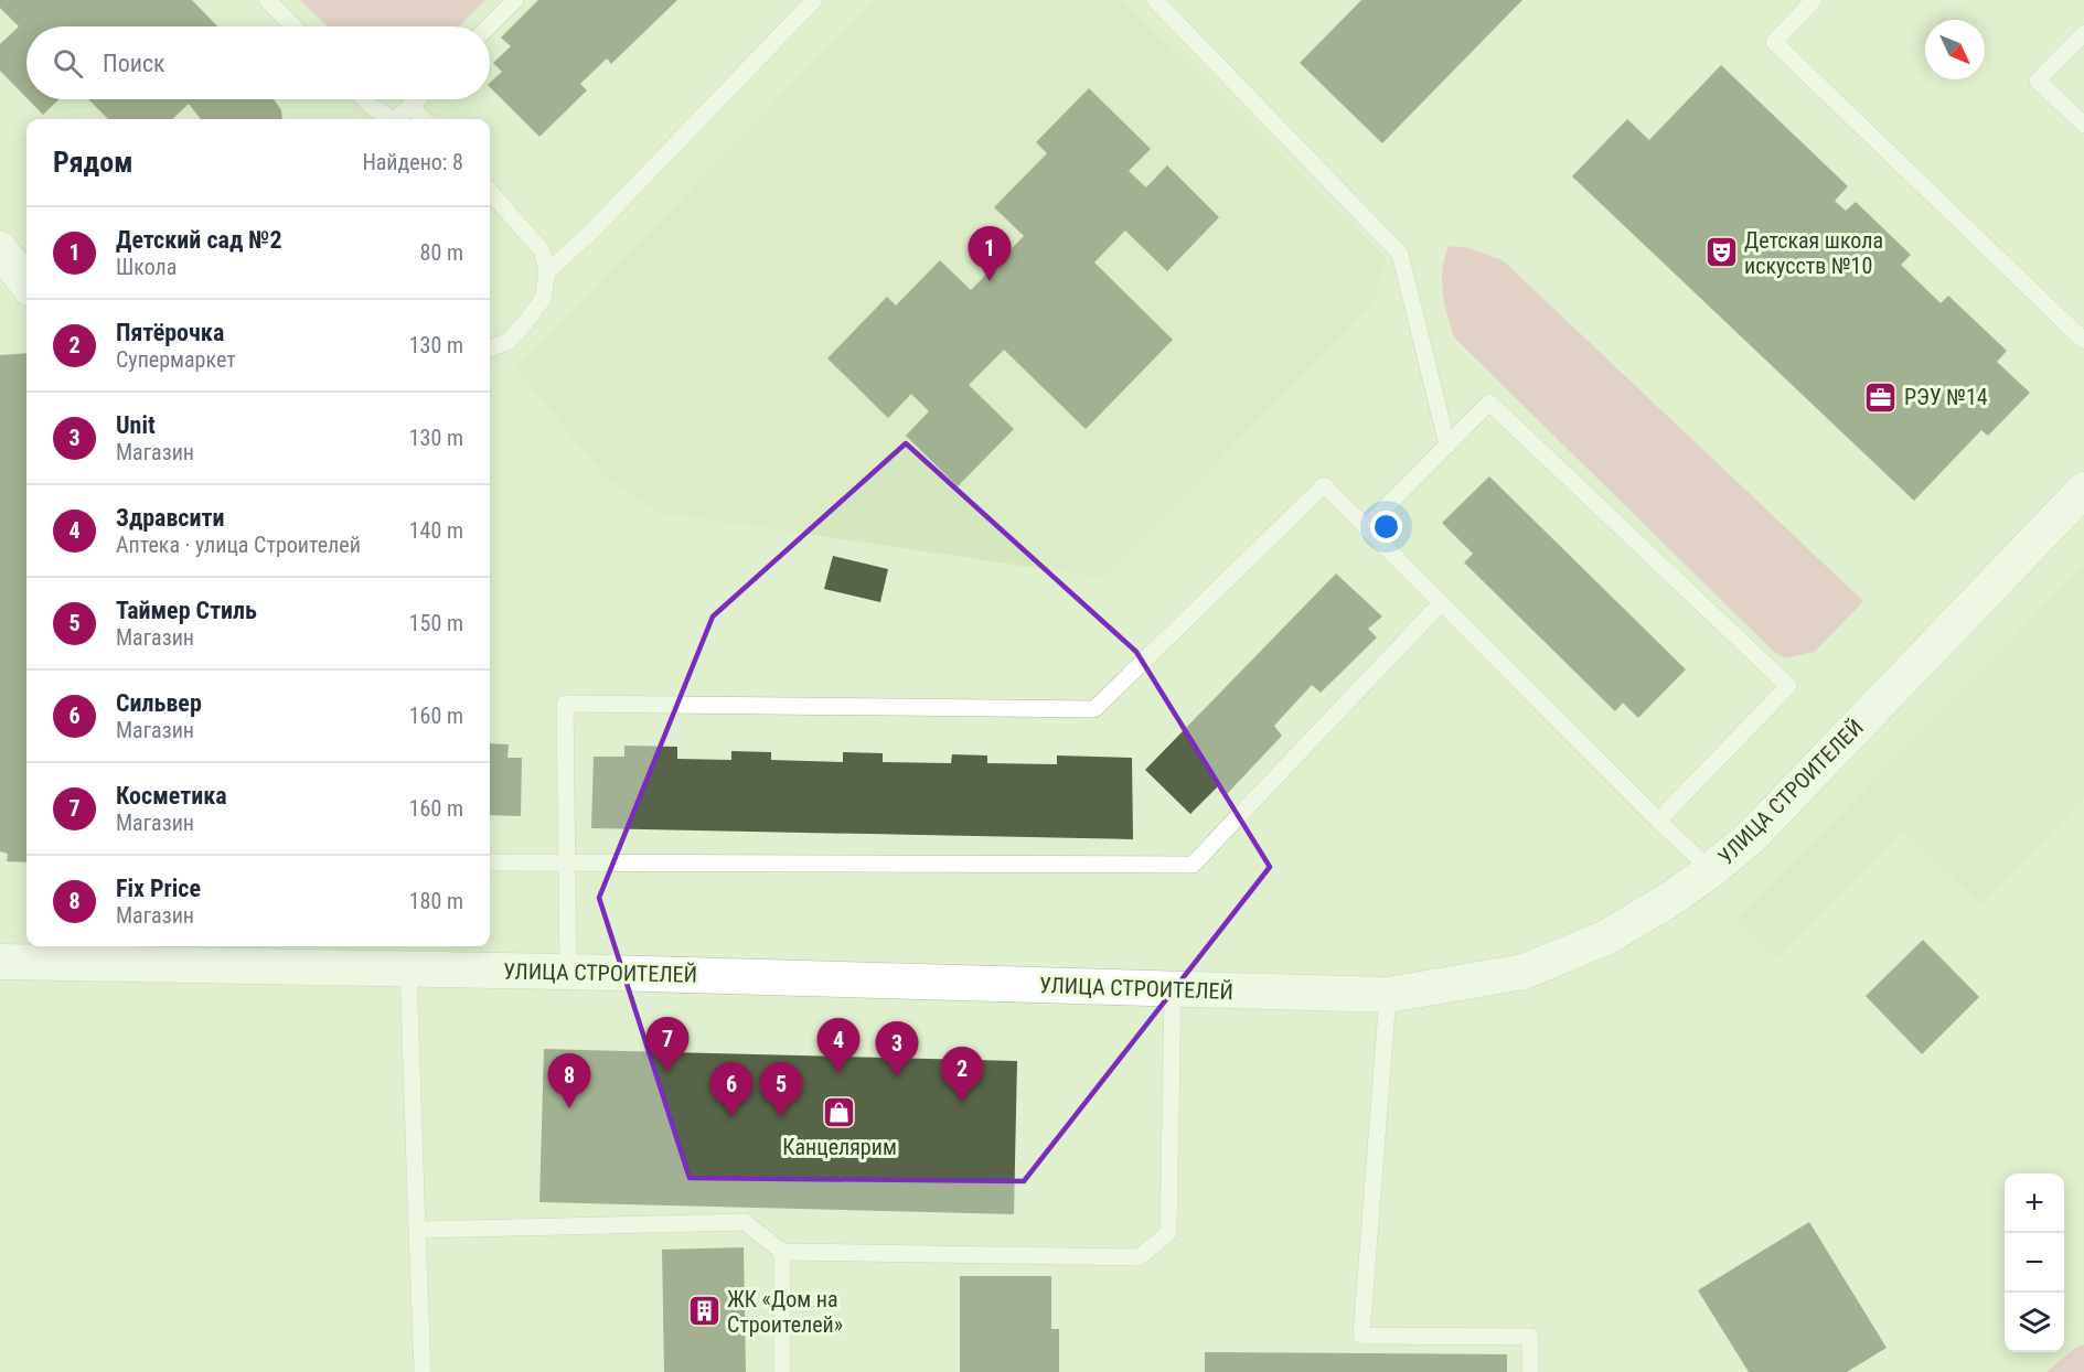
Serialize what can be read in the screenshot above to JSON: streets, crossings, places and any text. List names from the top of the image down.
{
  "streets": {
    "street": ["УЛИЦА СТРОИТЕЛЕЙ"]
  },
  "places": {
    "theatre": ["Детская школа искусств №10"],
    "office": ["РЭУ №14"],
    "shop": ["Канцелярим"],
    "building": ["ЖК «Дом на Строителей»"]
  },
  "north": "bottom right",
  "page": {
    "search": "Поиск",
    "heading": ["Рядом", "Найдено: 8"],
    "list": [
      {
        "mark": "1",
        "name": "Детский сад №2",
        "note": "Школа",
        "value": "80 m"
      },
      {
        "mark": "2",
        "name": "Пятёрочка",
        "note": "Супермаркет",
        "value": "130 m"
      },
      {
        "mark": "3",
        "name": "Unit",
        "note": "Магазин",
        "value": "130 m"
      },
      {
        "mark": "4",
        "name": "Здравсити",
        "note": "Аптека · улица Строителей",
        "value": "140 m"
      },
      {
        "mark": "5",
        "name": "Таймер Стиль",
        "note": "Магазин",
        "value": "150 m"
      },
      {
        "mark": "6",
        "name": "Сильвер",
        "note": "Магазин",
        "value": "160 m"
      },
      {
        "mark": "7",
        "name": "Косметика",
        "note": "Магазин",
        "value": "160 m"
      },
      {
        "mark": "8",
        "name": "Fix Price",
        "note": "Магазин",
        "value": "180 m"
      }
    ],
    "pins": [
      "1",
      "7",
      "4",
      "3",
      "2",
      "8",
      "5",
      "6"
    ],
    "map_buttons": ["+", "−"]
  }
}
